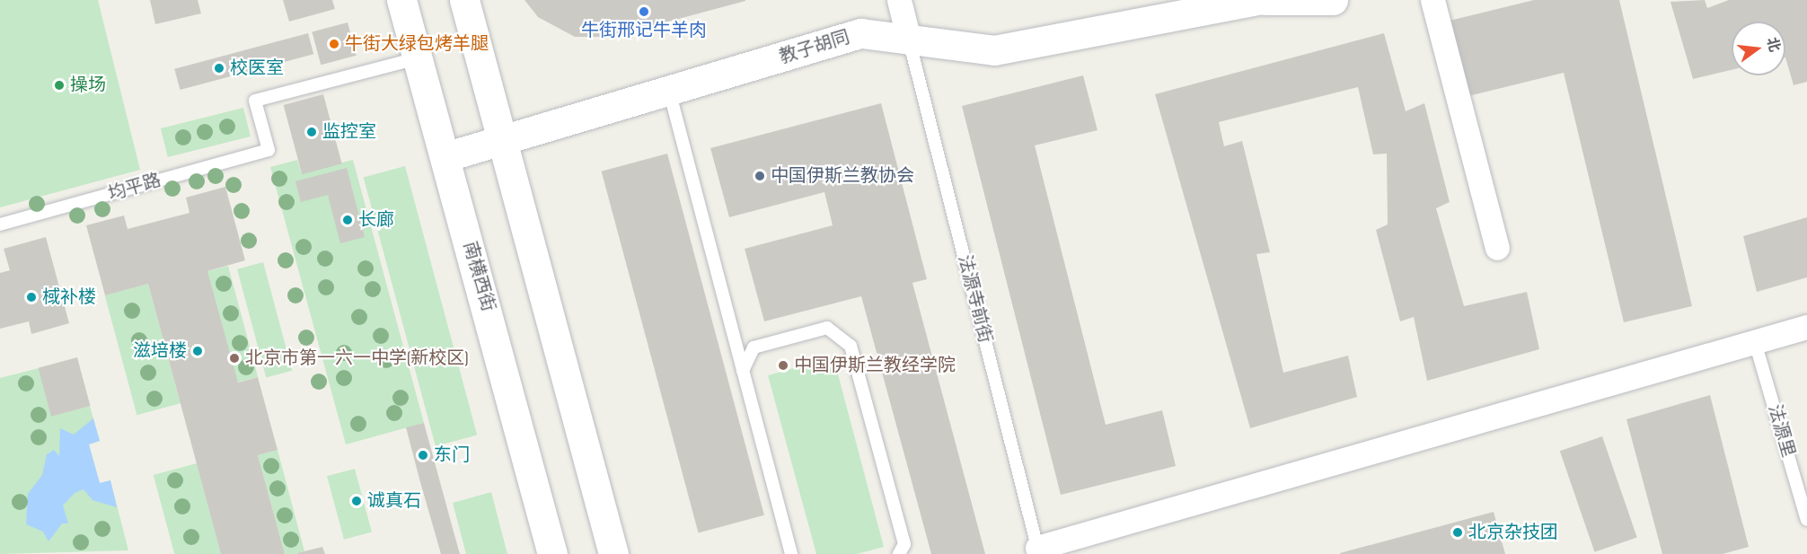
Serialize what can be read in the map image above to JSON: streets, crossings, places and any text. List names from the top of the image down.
{
  "streets": {
    "main road": ["教子胡同", "南横西街"],
    "lane": ["均平路", "法源寺前街", "法源里"]
  },
  "crossings": [
    ["教子胡同", "南横西街"],
    ["教子胡同", "法源寺前街"],
    ["均平路", "南横西街"]
  ],
  "places": [
    "牛街邢记牛羊肉",
    "牛街大绿包烤羊腿",
    "校医室",
    "操场",
    "监控室",
    "中国伊斯兰教协会",
    "长廊",
    "棫补楼",
    "滋培楼",
    "北京市第一六一中学(新校区)",
    "中国伊斯兰教经学院",
    "东门",
    "诚真石",
    "北京杂技团"
  ],
  "north": "right"
}
